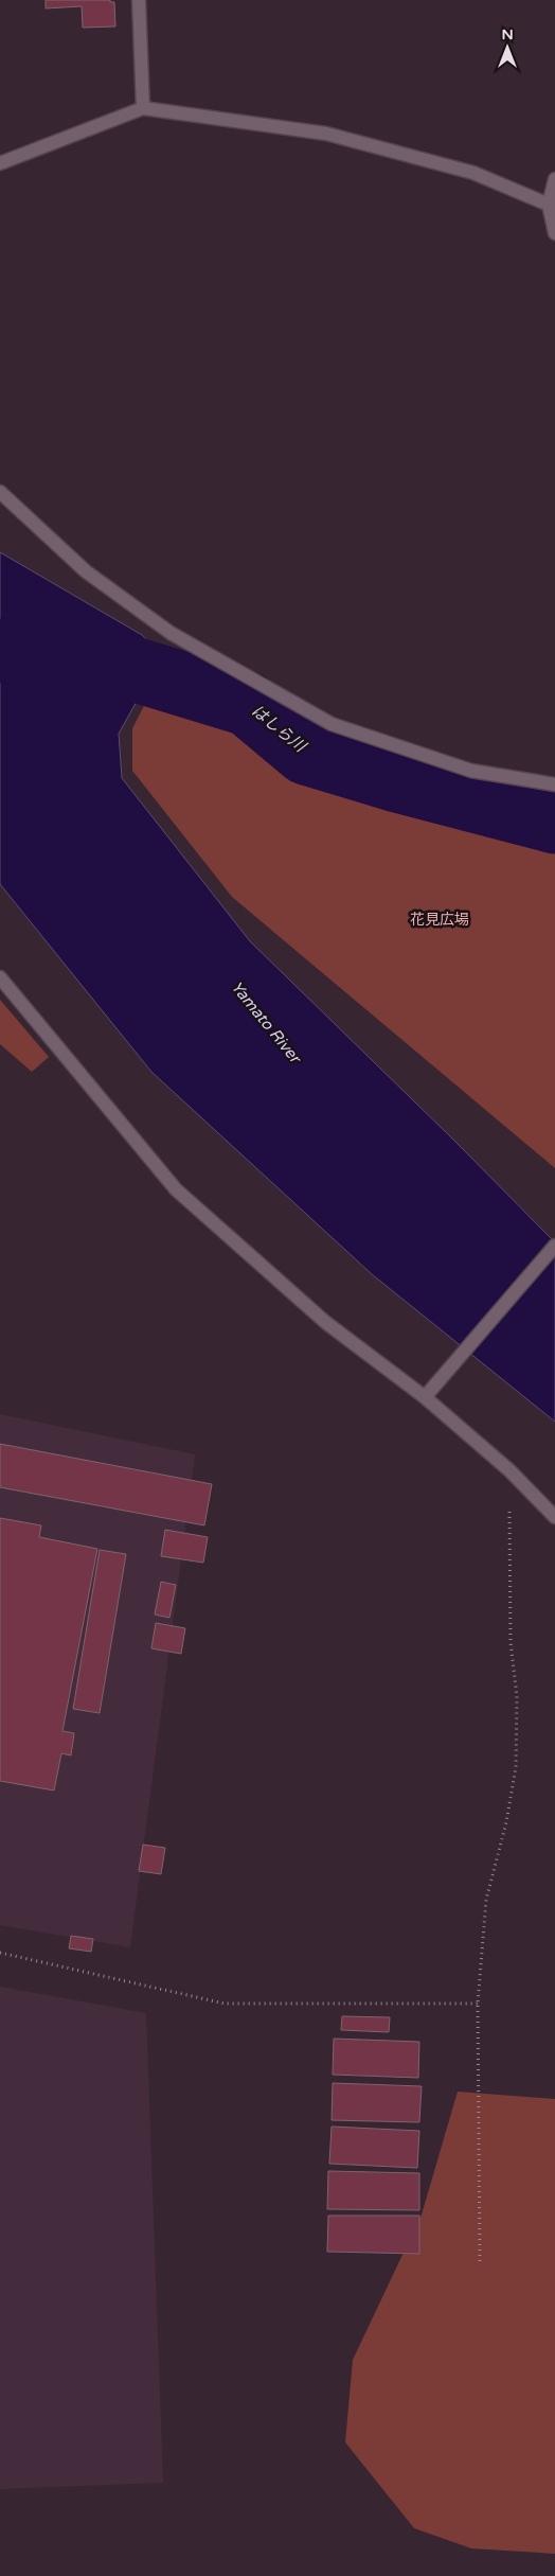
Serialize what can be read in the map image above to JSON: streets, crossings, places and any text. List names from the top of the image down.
{
  "water": ["はしら川", "Yamato River"],
  "parks": ["花見広場"],
  "north": "top"
}
